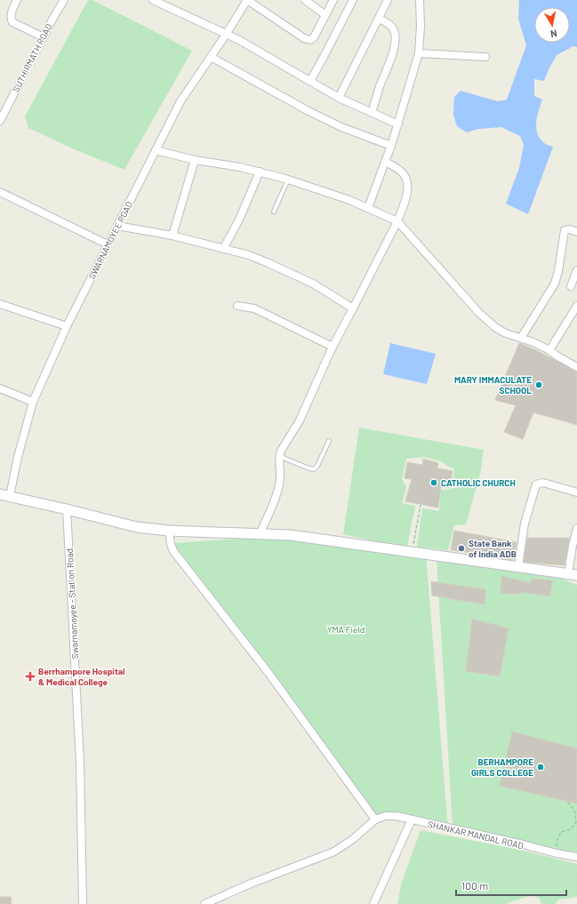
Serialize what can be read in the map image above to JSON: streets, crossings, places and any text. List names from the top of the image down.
{
  "streets": {
    "street": [
      "SUTHIRMATH ROAD",
      "SWARNAMOYEE ROAD",
      "Swarnamoyee - Station Road",
      "SHANKAR MANDAL ROAD"
    ]
  },
  "parks": ["YMA Field"],
  "places": {
    "other": [
      "MARY IMMACULATE SCHOOL",
      "CATHOLIC CHURCH",
      "State Bank of India ADB",
      "BERHAMPORE GIRLS COLLEGE"
    ],
    "health": ["Berrhampore Hospital & Medical College"]
  },
  "scale_bar": "100 m",
  "north": "bottom"
}
